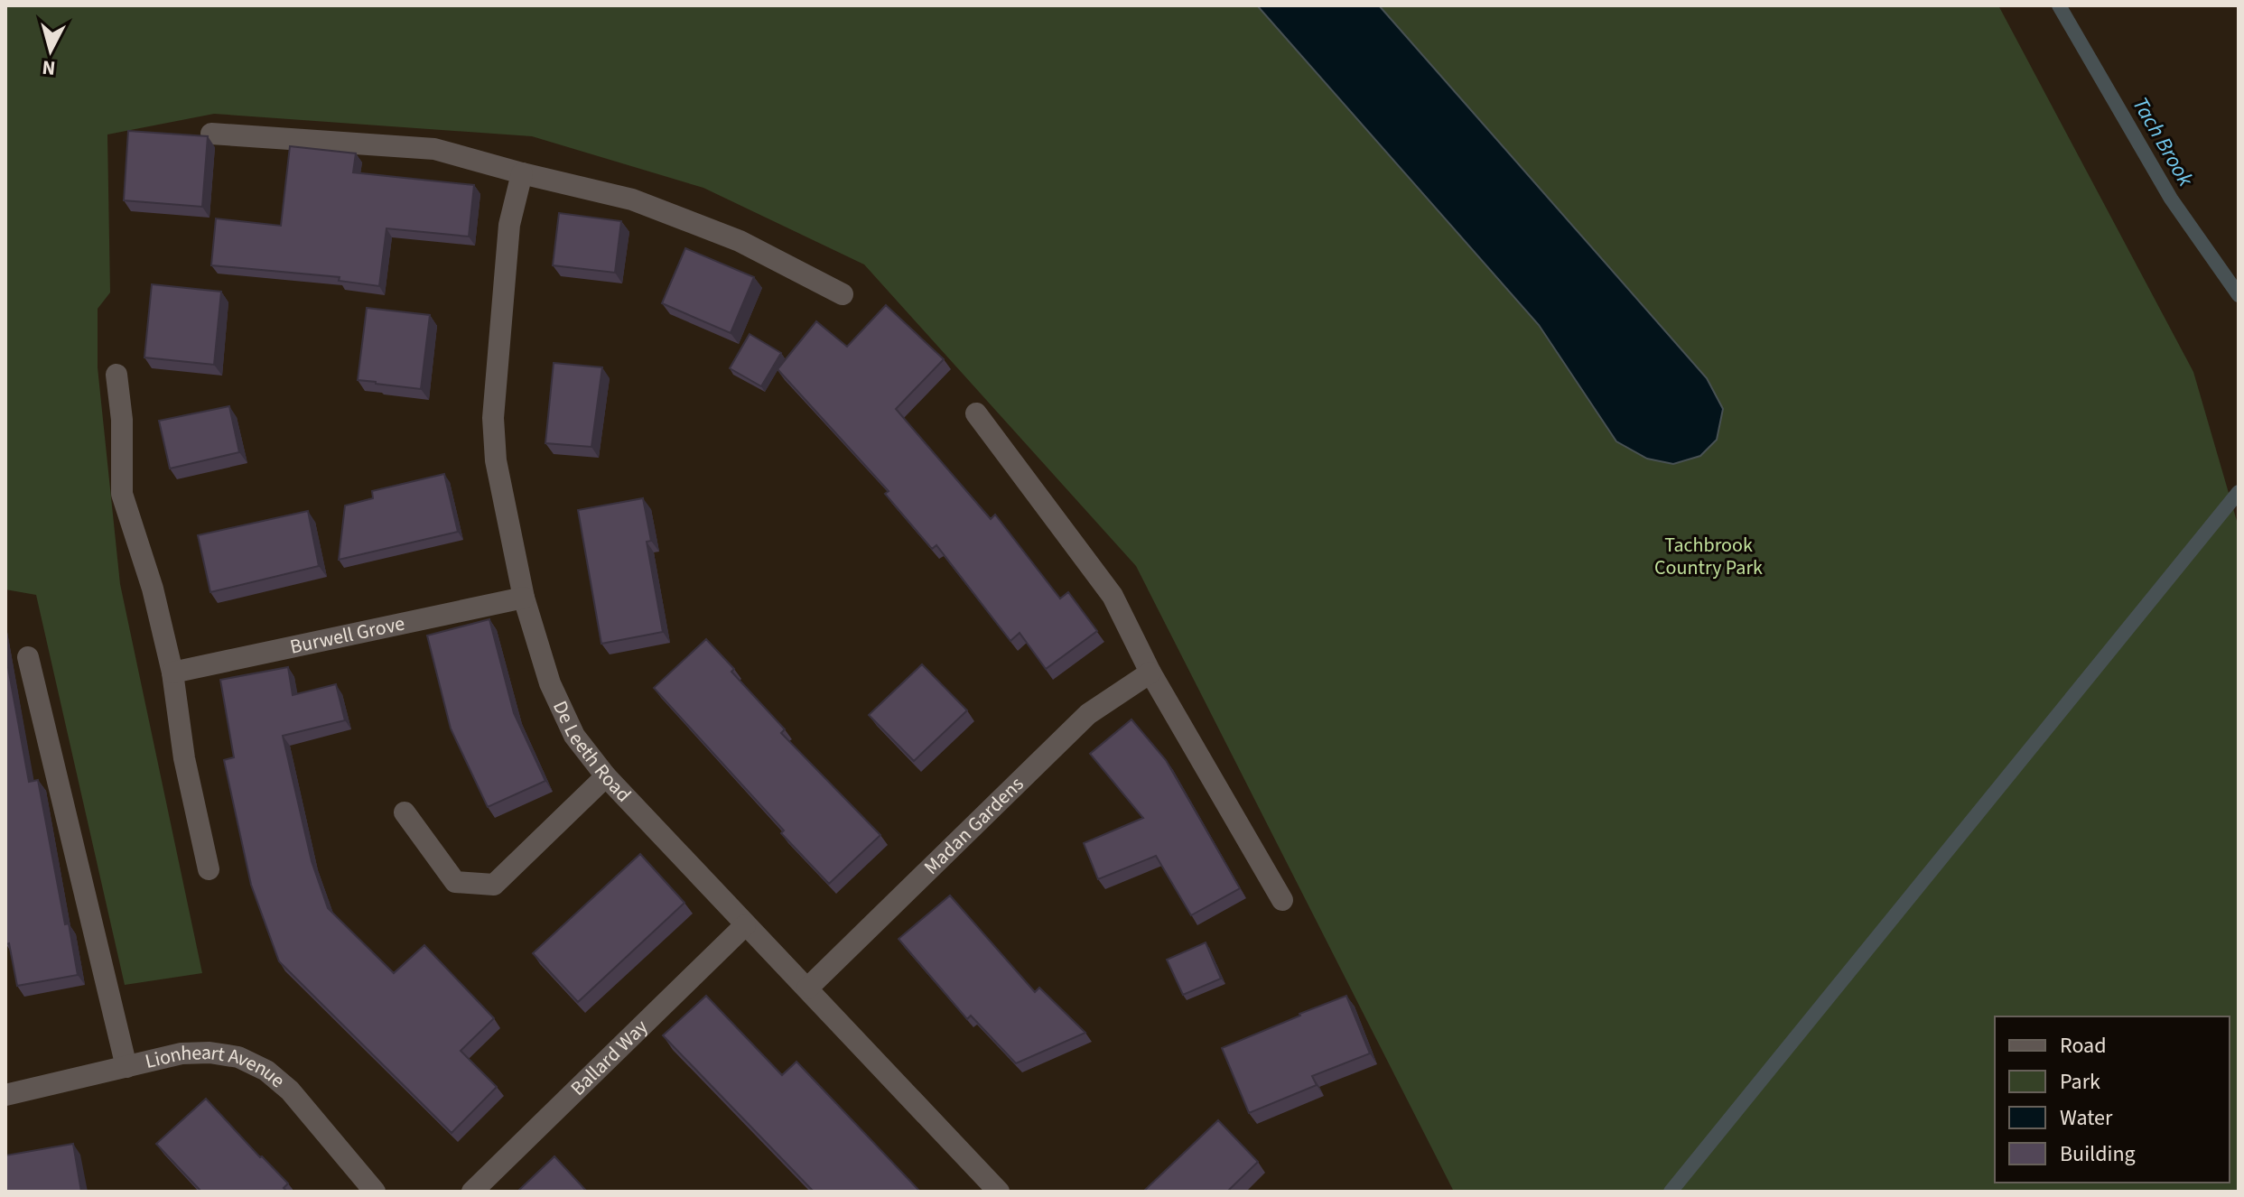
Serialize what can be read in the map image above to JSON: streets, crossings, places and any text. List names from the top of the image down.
{
  "streets": {
    "street": [
      "Burwell Grove",
      "De Leeth Road",
      "Madan Gardens",
      "Ballard Way",
      "Lionheart Avenue"
    ]
  },
  "crossings": [
    ["Burwell Grove", "De Leeth Road"],
    ["De Leeth Road", "Madan Gardens"],
    ["De Leeth Road", "Ballard Way"]
  ],
  "water": ["Tach Brook"],
  "parks": ["Tachbrook Country Park"],
  "legend": [
    "Road",
    "Park",
    "Water",
    "Building"
  ],
  "north": "bottom"
}
